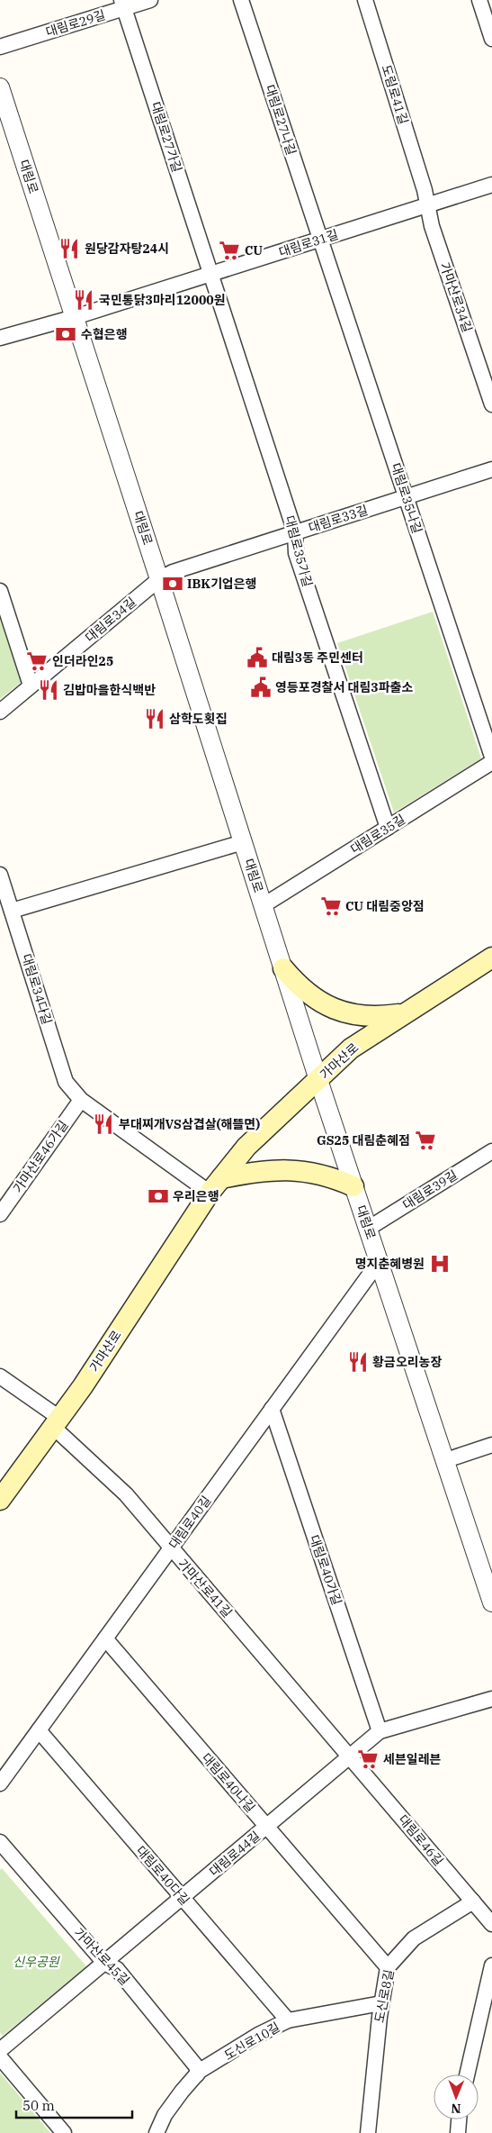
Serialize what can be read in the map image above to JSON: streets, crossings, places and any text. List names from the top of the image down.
{
  "streets": {
    "main road": ["가마산로"],
    "street": [
      "대림로29길",
      "도림로41길",
      "대림로27나길",
      "대림로27가길",
      "대림로",
      "대림로31길",
      "가마산로34길",
      "대림로35나길",
      "대림로33길",
      "대림로35가길",
      "대림로34길",
      "대림로35길",
      "대림로34다길",
      "가마산로46가길",
      "대림로39길",
      "대림로40길",
      "대림로40가길",
      "가마산로41길",
      "대림로40나길",
      "대림로46길",
      "대림로44길",
      "대림로40다길",
      "가마산로45길",
      "도신로8길",
      "도신로10길"
    ]
  },
  "crossings": [
    ["대림로29길", "대림로27가길"],
    ["도림로41길", "가마산로34길"],
    ["대림로27나길", "대림로31길"],
    ["대림로27나길", "대림로35나길"],
    ["대림로27가길", "대림로31길"],
    ["대림로27가길", "대림로35가길"],
    ["대림로", "대림로31길"],
    ["대림로", "대림로33길"],
    ["대림로", "대림로34길"],
    ["대림로", "대림로35길"],
    ["대림로", "대림로34다길"],
    ["대림로", "가마산로"],
    ["대림로", "대림로39길"],
    ["대림로", "대림로40길"],
    ["대림로31길", "가마산로34길"],
    ["대림로31길", "대림로35나길"],
    ["대림로31길", "대림로35가길"],
    ["대림로35나길", "대림로33길"],
    ["대림로33길", "대림로35가길"],
    ["대림로33길", "대림로34길"],
    ["대림로35가길", "대림로35길"],
    ["대림로34다길", "가마산로46가길"],
    ["가마산로", "가마산로41길"],
    ["대림로40길", "대림로40가길"],
    ["대림로40길", "가마산로41길"],
    ["대림로40길", "대림로40나길"],
    ["대림로40길", "대림로40다길"],
    ["대림로40가길", "대림로44길"],
    ["가마산로41길", "대림로46길"],
    ["가마산로41길", "대림로44길"],
    ["대림로40나길", "대림로44길"],
    ["대림로40나길", "도신로8길"],
    ["대림로46길", "대림로44길"],
    ["대림로46길", "도신로8길"],
    ["대림로44길", "대림로40다길"],
    ["대림로44길", "가마산로45길"],
    ["대림로40다길", "도신로10길"],
    ["가마산로45길", "도신로10길"],
    ["도신로8길", "도신로10길"]
  ],
  "parks": ["신우공원"],
  "places": {
    "restaurant": [
      "원당감자탕24시",
      "국민통닭3마리12000원",
      "김밥마을한식백반",
      "삼학도횟집",
      "부대찌개VS삼겹살(해뜰면)",
      "황금오리농장"
    ],
    "supermarket": [
      "CU",
      "인더라인25",
      "CU 대림중앙점",
      "GS25 대림춘혜점",
      "세븐일레븐"
    ],
    "bank": ["수협은행", "IBK기업은행", "우리은행"],
    "public building": ["대림3동 주민센터", "영등포경찰서 대림3파출소"],
    "hospital": ["명지춘혜병원"]
  },
  "scale_bar": "50 m",
  "north": "bottom"
}
